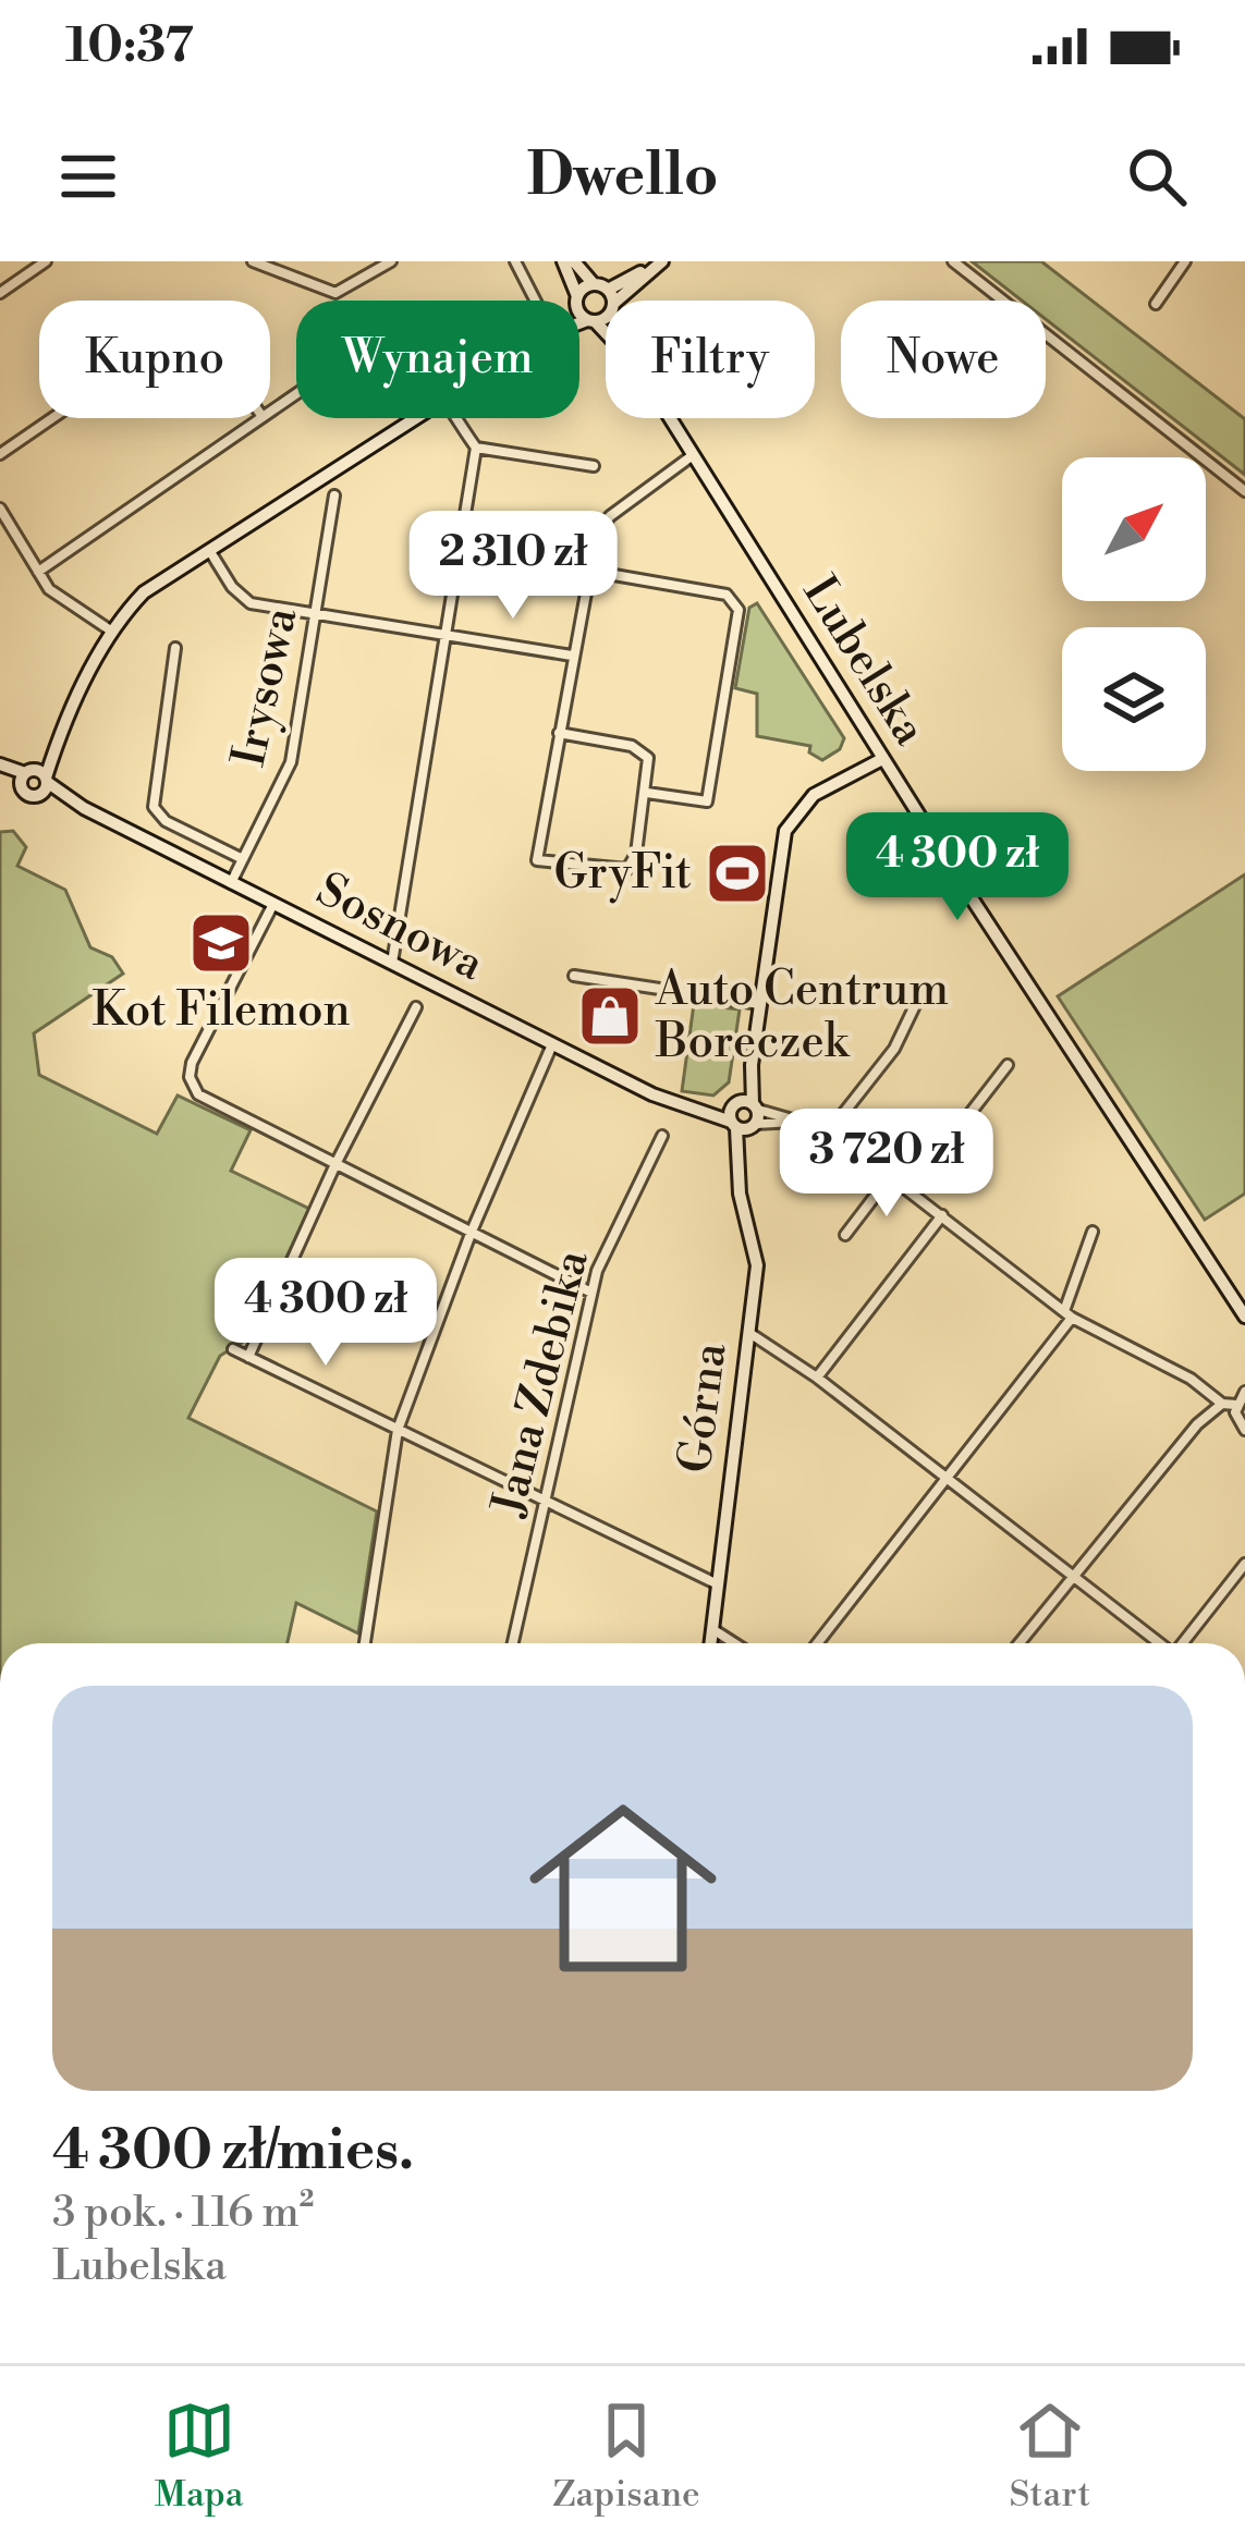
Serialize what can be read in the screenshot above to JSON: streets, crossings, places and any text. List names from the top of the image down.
{
  "streets": {
    "street": [
      "Lubelska",
      "Irysowa",
      "Sosnowa",
      "Jana Zdebika",
      "Górna"
    ]
  },
  "crossings": [
    ["Lubelska", "Górna"],
    ["Irysowa", "Sosnowa"],
    ["Sosnowa", "Górna"]
  ],
  "places": {
    "sports": ["GryFit"],
    "school or university": ["Kot Filemon"],
    "shop": ["Auto Centrum Boreczek"]
  },
  "north": "top right",
  "page": {
    "status": "10:37",
    "header": "Dwello",
    "chip": [
      "Kupno",
      "Wynajem",
      "Filtry",
      "Nowe"
    ],
    "price": [
      "2 310 zł",
      "4 300 zł",
      "3 720 zł",
      "4 300 zł"
    ],
    "list": [
      {
        "name": "4 300 zł/mies.",
        "note": "3 pok. · 116 m² · Lubelska"
      }
    ],
    "tabs": ["Mapa", "Zapisane", "Start"]
  }
}
